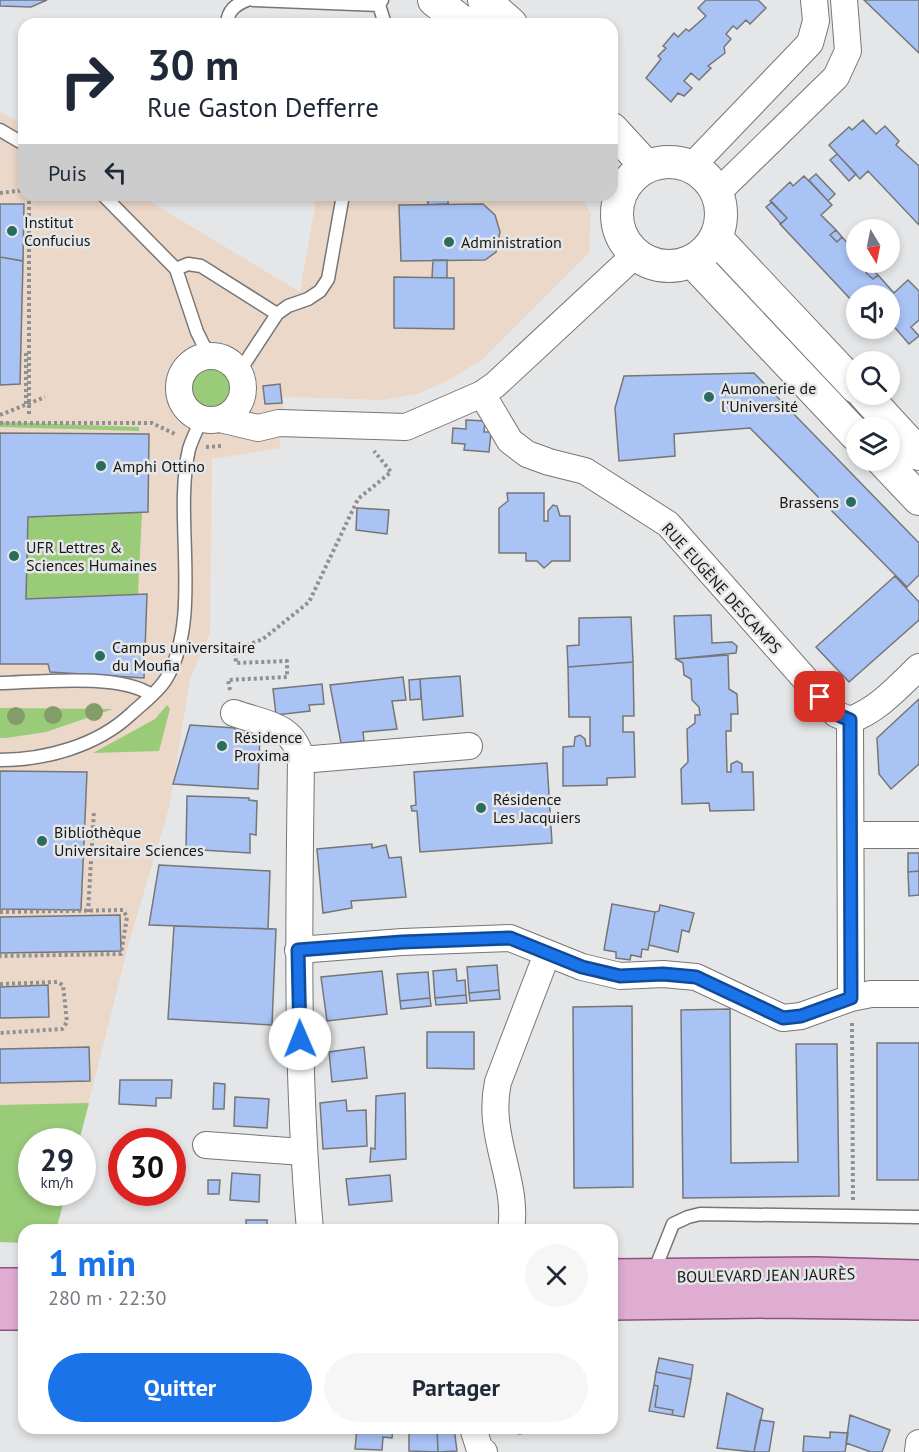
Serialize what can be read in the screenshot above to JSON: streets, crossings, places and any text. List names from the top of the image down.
{
  "streets": {
    "main road": ["BOULEVARD JEAN JAURÈS"],
    "street": ["RUE EUGÈNE DESCAMPS"]
  },
  "places": [
    "Institut Confucius",
    "Administration",
    "Aumonerie de l'Université",
    "Amphi Ottino",
    "Brassens",
    "UFR Lettres & Sciences Humaines",
    "Campus universitaire du Moufia",
    "Résidence Proxima",
    "Résidence Les Jacquiers",
    "Bibliothèque Universitaire Sciences"
  ],
  "north": "bottom",
  "page": {
    "turn": ["30 m", "Rue Gaston Defferre"],
    "then": "Puis",
    "speed": "29 km/h",
    "limit": "30",
    "heading": ["1 min", "280 m · 22:30"],
    "buttons": ["Quitter", "Partager"]
  }
}
